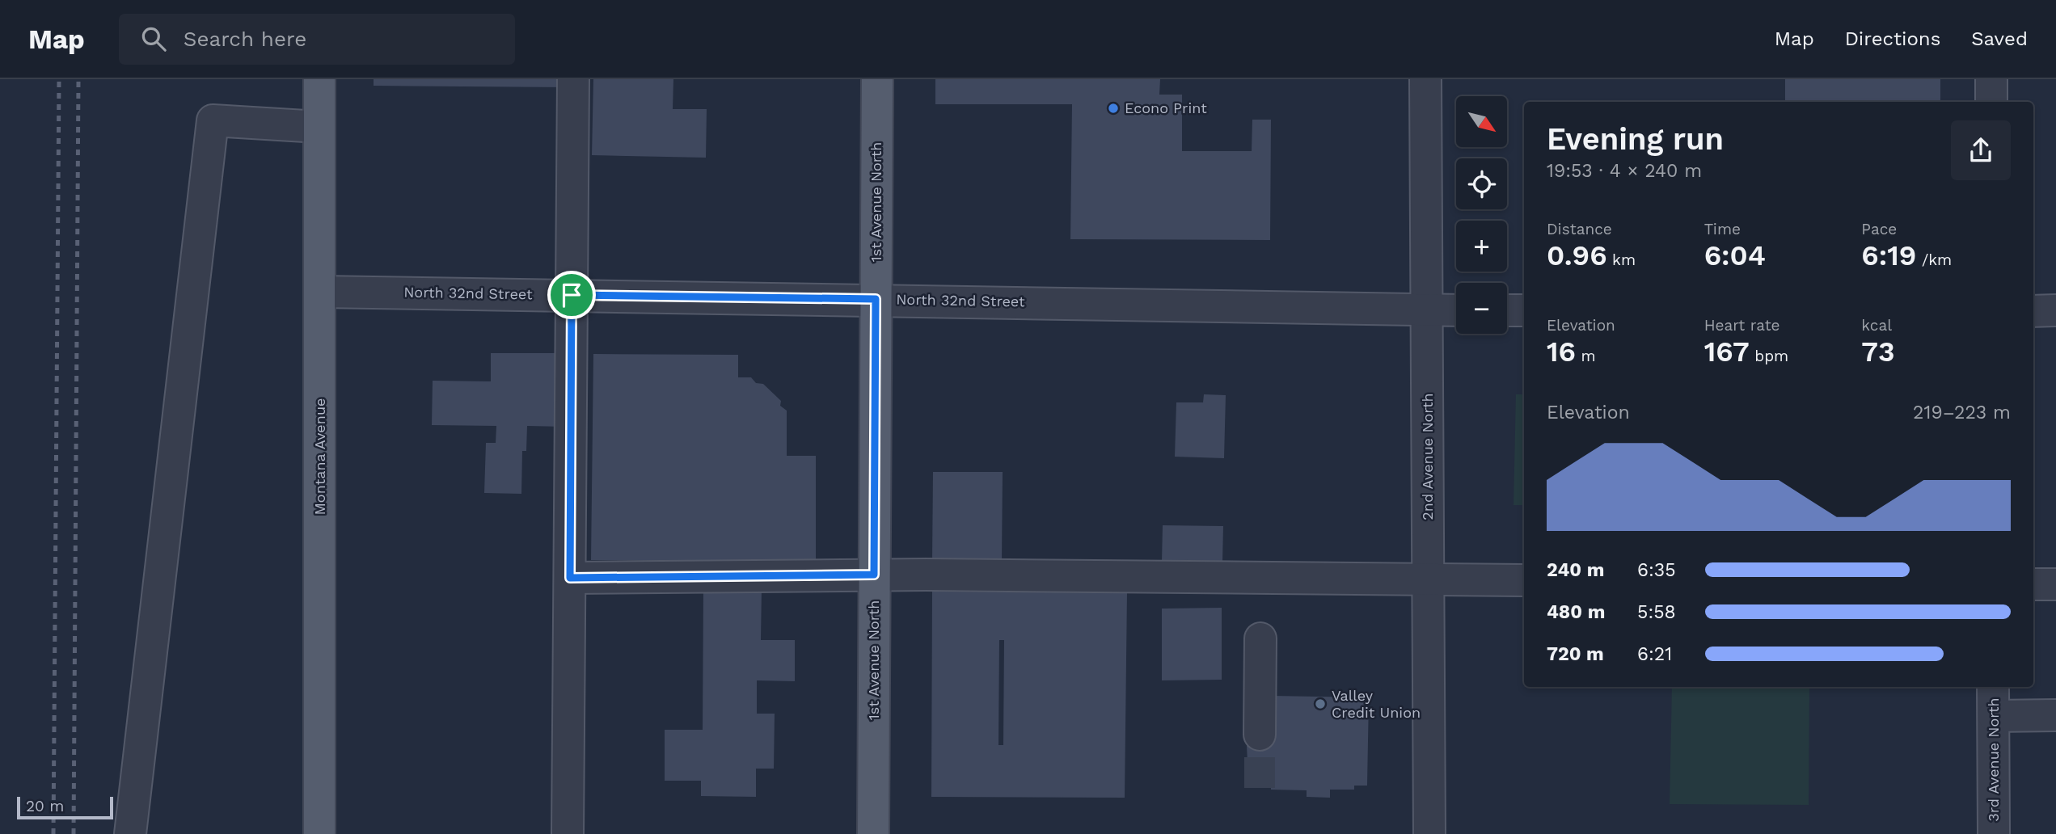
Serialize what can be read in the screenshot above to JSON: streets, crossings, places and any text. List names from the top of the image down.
{
  "streets": {
    "main road": ["1st Avenue North", "Montana Avenue"],
    "street": ["North 32nd Street", "2nd Avenue North", "3rd Avenue North"]
  },
  "crossings": [
    ["1st Avenue North", "North 32nd Street"],
    ["North 32nd Street", "Montana Avenue"],
    ["North 32nd Street", "2nd Avenue North"]
  ],
  "places": ["Econo Print", "Valley Credit Union"],
  "scale_bar": "20 m",
  "north": "bottom right",
  "page": {
    "header": "Map",
    "search": "Search here",
    "nav": ["Map", "Directions", "Saved"],
    "map_buttons": ["+", "−"],
    "heading": ["Evening run", "19:53 · 4 × 240 m"],
    "stats": [
      ["Distance", "0.96 km"],
      ["Time", "6:04"],
      ["Pace", "6:19 /km"],
      ["Elevation", "16 m"],
      ["Heart rate", "167 bpm"],
      ["kcal", "73"]
    ],
    "chart": ["Elevation", "219–223 m"],
    "list": [
      {
        "name": "240 m",
        "note": "6:35"
      },
      {
        "name": "480 m",
        "note": "5:58"
      },
      {
        "name": "720 m",
        "note": "6:21"
      }
    ],
    "scale": "20 m"
  }
}
